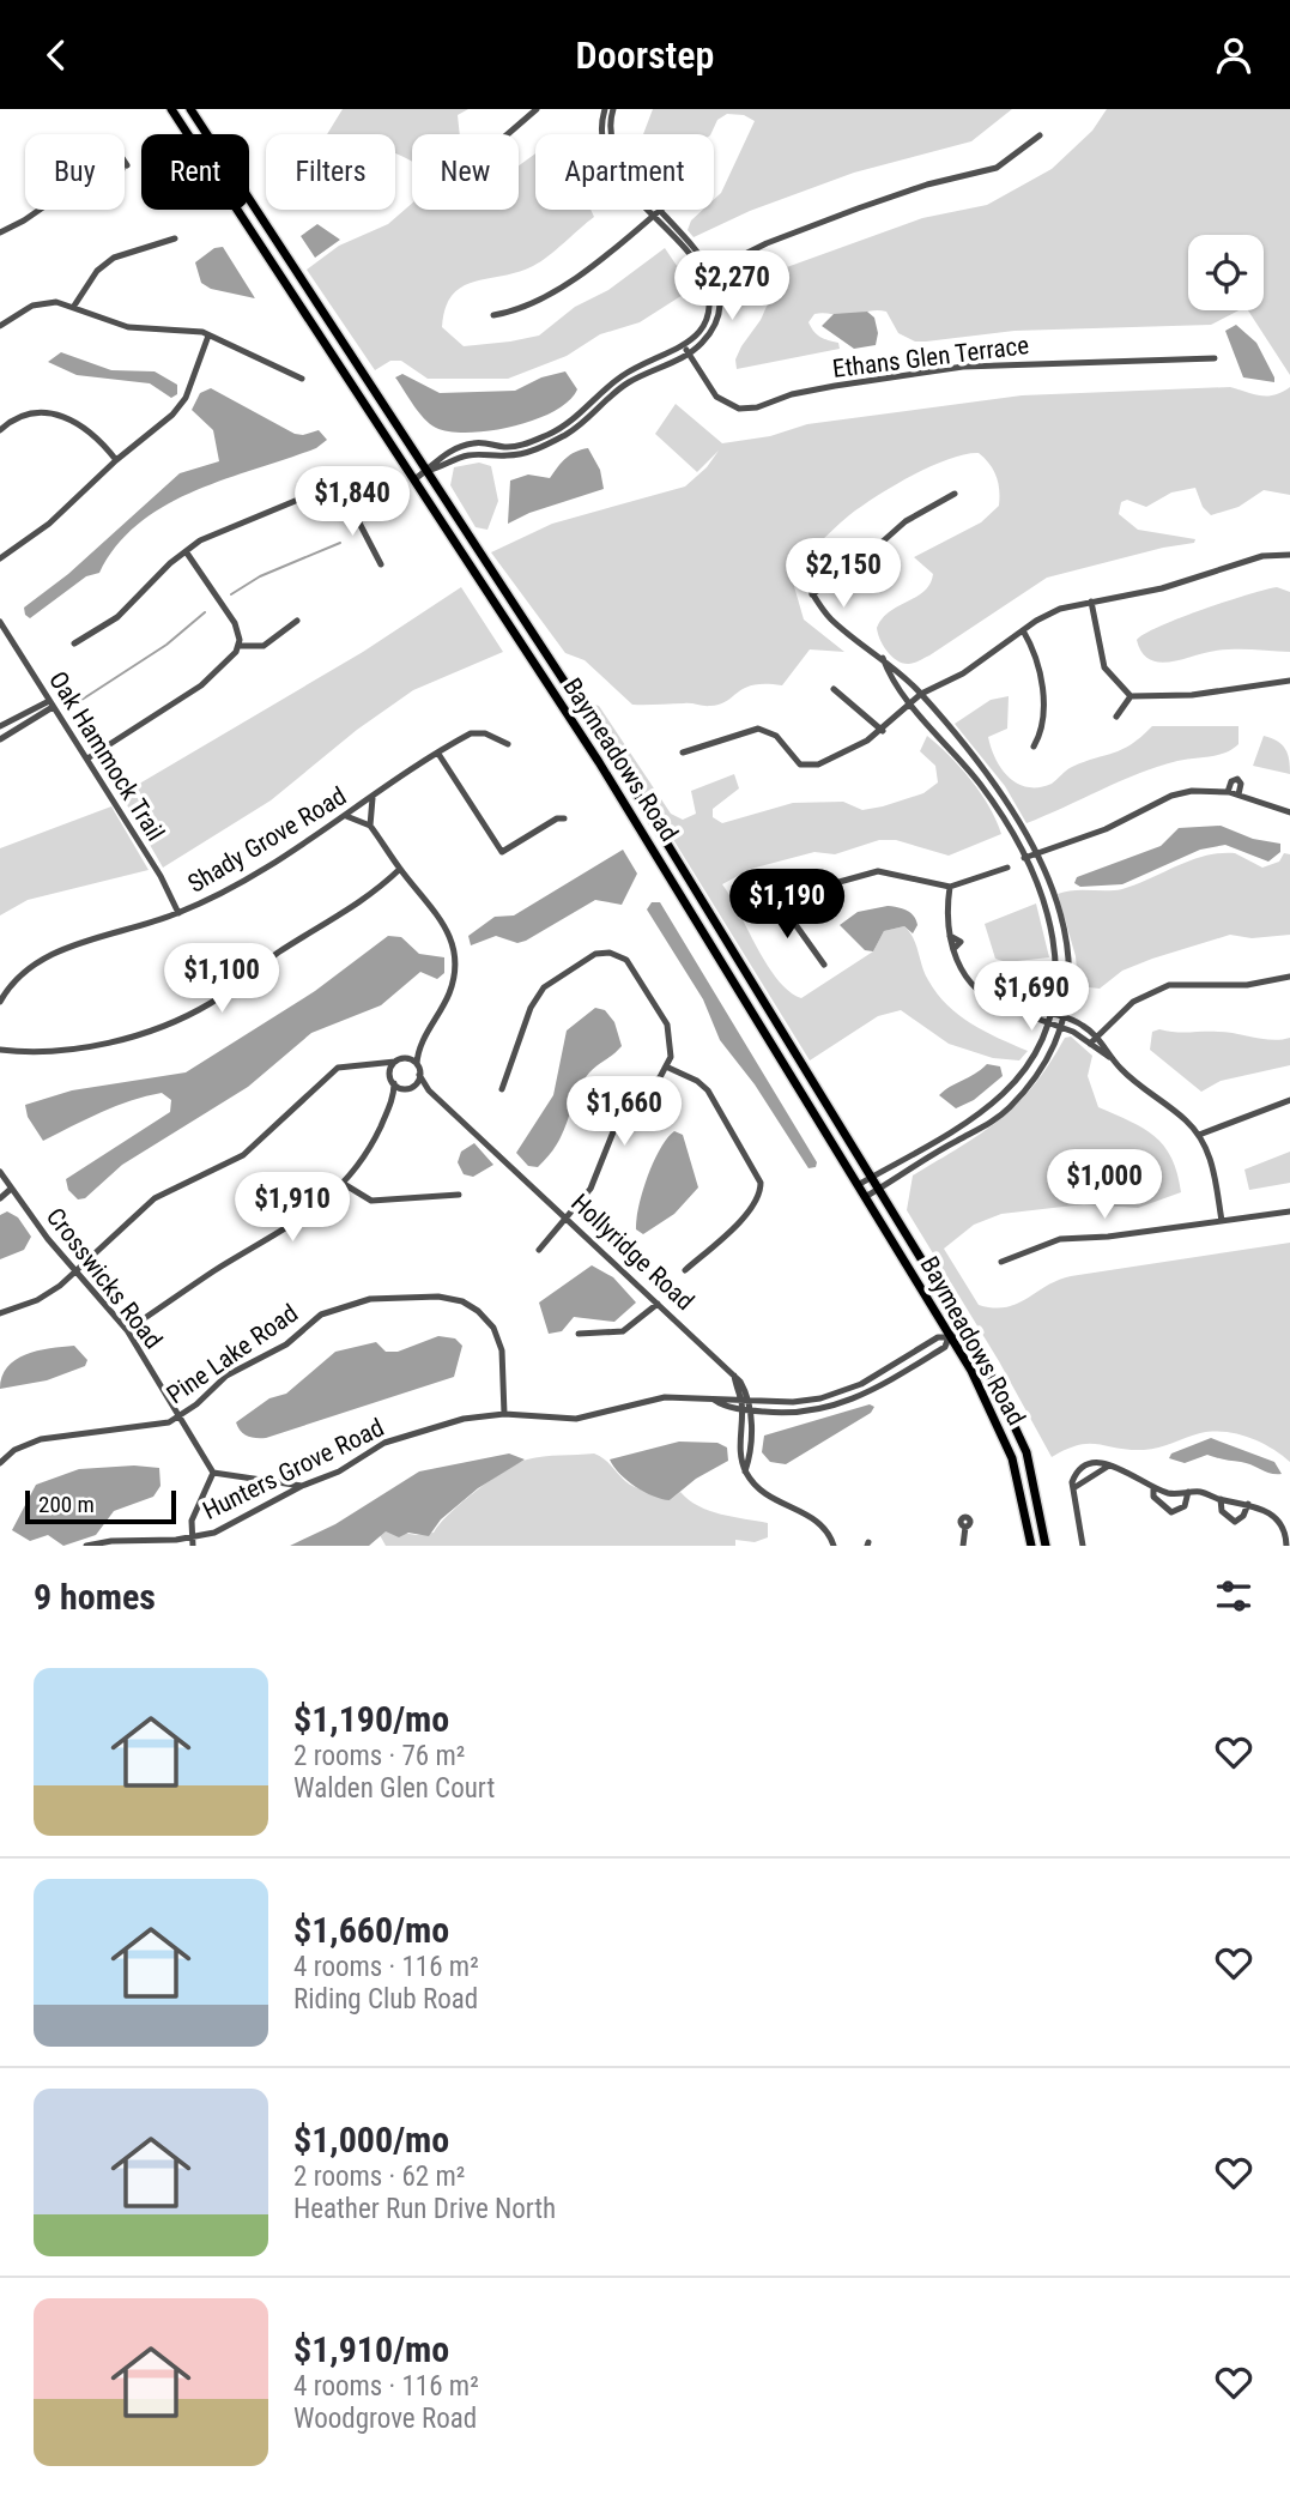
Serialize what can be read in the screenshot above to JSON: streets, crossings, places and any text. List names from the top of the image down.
{
  "streets": {
    "main road": ["Baymeadows Road"],
    "street": [
      "Ethans Glen Terrace",
      "Oak Hammock Trail",
      "Shady Grove Road",
      "Hollyridge Road",
      "Crosswicks Road",
      "Pine Lake Road",
      "Hunters Grove Road"
    ]
  },
  "crossings": [
    ["Oak Hammock Trail", "Shady Grove Road"],
    ["Baymeadows Road", "Hunters Grove Road"],
    ["Hollyridge Road", "Hunters Grove Road"],
    ["Crosswicks Road", "Pine Lake Road"],
    ["Pine Lake Road", "Hunters Grove Road"]
  ],
  "scale_bar": "200 m",
  "page": {
    "header": "Doorstep",
    "chip": [
      "Buy",
      "Rent",
      "Filters",
      "New",
      "Apartment"
    ],
    "price": [
      "$2,270",
      "$1,840",
      "$2,150",
      "$1,190",
      "$1,100",
      "$1,690",
      "$1,660",
      "$1,000",
      "$1,910"
    ],
    "scale": "200 m",
    "heading": "9 homes",
    "list": [
      {
        "name": "$1,190/mo",
        "note": "2 rooms · 76 m² · Walden Glen Court"
      },
      {
        "name": "$1,660/mo",
        "note": "4 rooms · 116 m² · Riding Club Road"
      },
      {
        "name": "$1,000/mo",
        "note": "2 rooms · 62 m² · Heather Run Drive North"
      },
      {
        "name": "$1,910/mo",
        "note": "4 rooms · 116 m² · Woodgrove Road"
      }
    ]
  }
}
